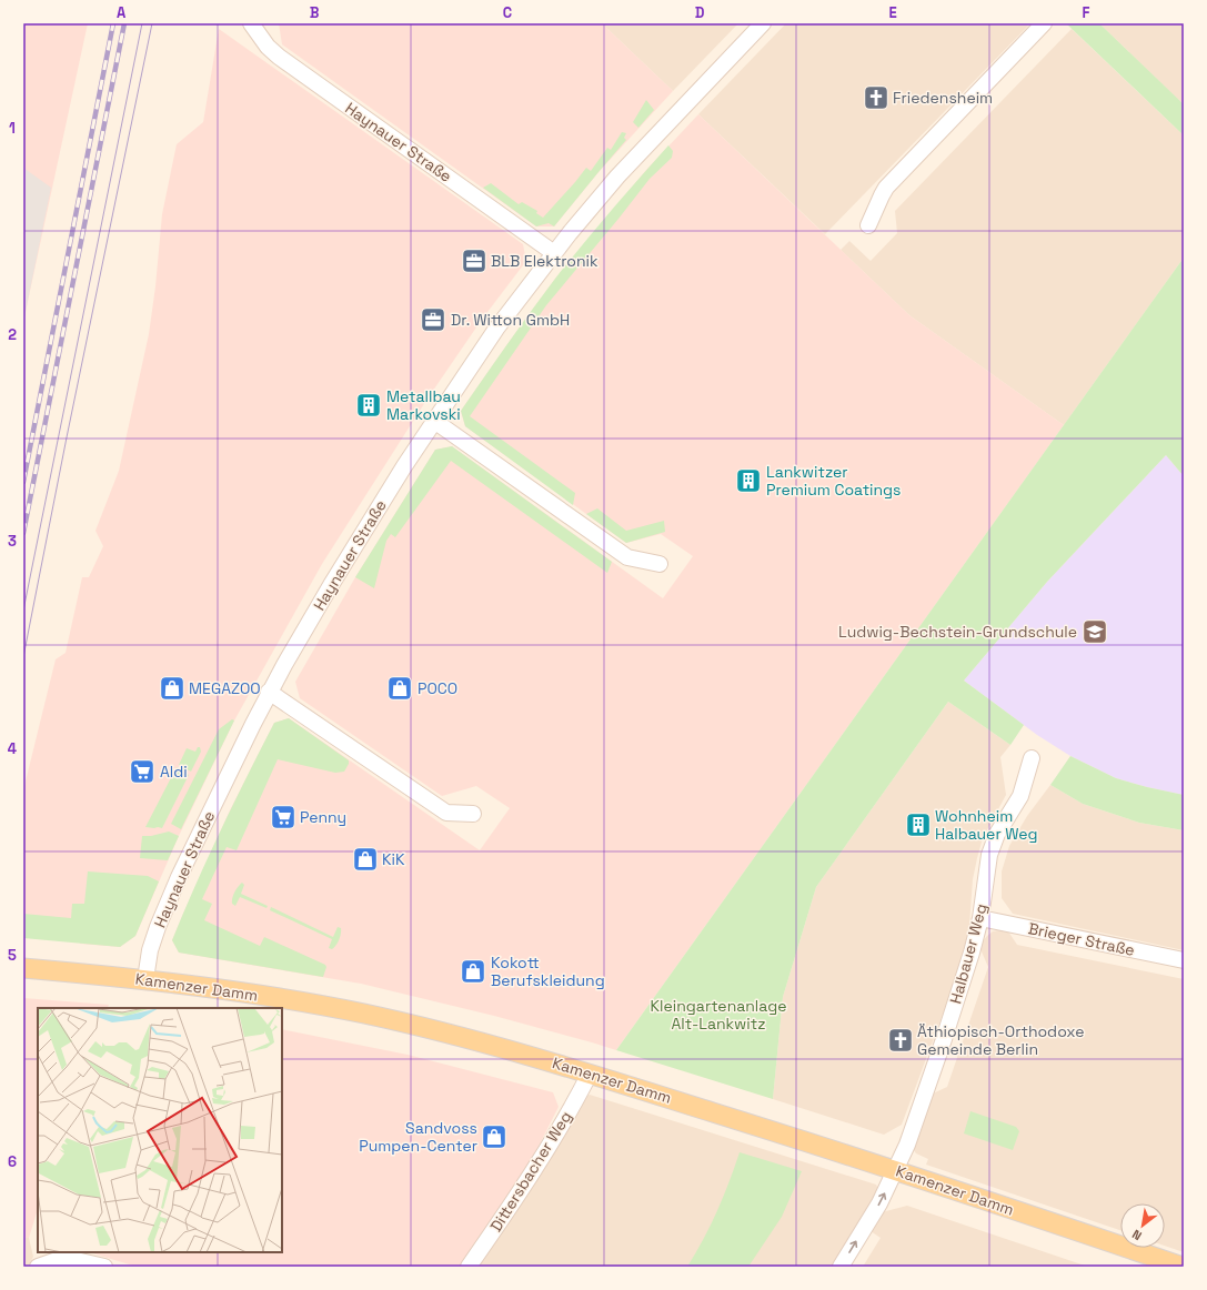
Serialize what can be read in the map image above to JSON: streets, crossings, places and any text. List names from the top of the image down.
{
  "streets": {
    "main road": ["Kamenzer Damm"],
    "street": [
      "Haynauer Straße",
      "Brieger Straße",
      "Halbauer Weg",
      "Dittersbacher Weg"
    ]
  },
  "crossings": [
    ["Haynauer Straße", "Kamenzer Damm"],
    ["Brieger Straße", "Halbauer Weg"],
    ["Halbauer Weg", "Kamenzer Damm"],
    ["Kamenzer Damm", "Dittersbacher Weg"]
  ],
  "parks": ["Kleingartenanlage Alt-Lankwitz"],
  "places": {
    "church": ["Friedensheim", "Äthiopisch-Orthodoxe Gemeinde Berlin"],
    "office": ["BLB Elektronik", "Dr. Witton GmbH"],
    "building": ["Metallbau Markovski", "Lankwitzer Premium Coatings", "Wohnheim Halbauer Weg"],
    "school or university": ["Ludwig-Bechstein-Grundschule"],
    "shop": [
      "MEGAZOO",
      "POCO",
      "KiK",
      "Kokott Berufskleidung",
      "Sandvoss Pumpen-Center"
    ],
    "supermarket": ["Aldi", "Penny"]
  },
  "north": "bottom left",
  "grid": {
    "columns": [
      "A",
      "B",
      "C",
      "D",
      "E",
      "F"
    ],
    "rows": [
      "1",
      "2",
      "3",
      "4",
      "5",
      "6"
    ]
  }
}
